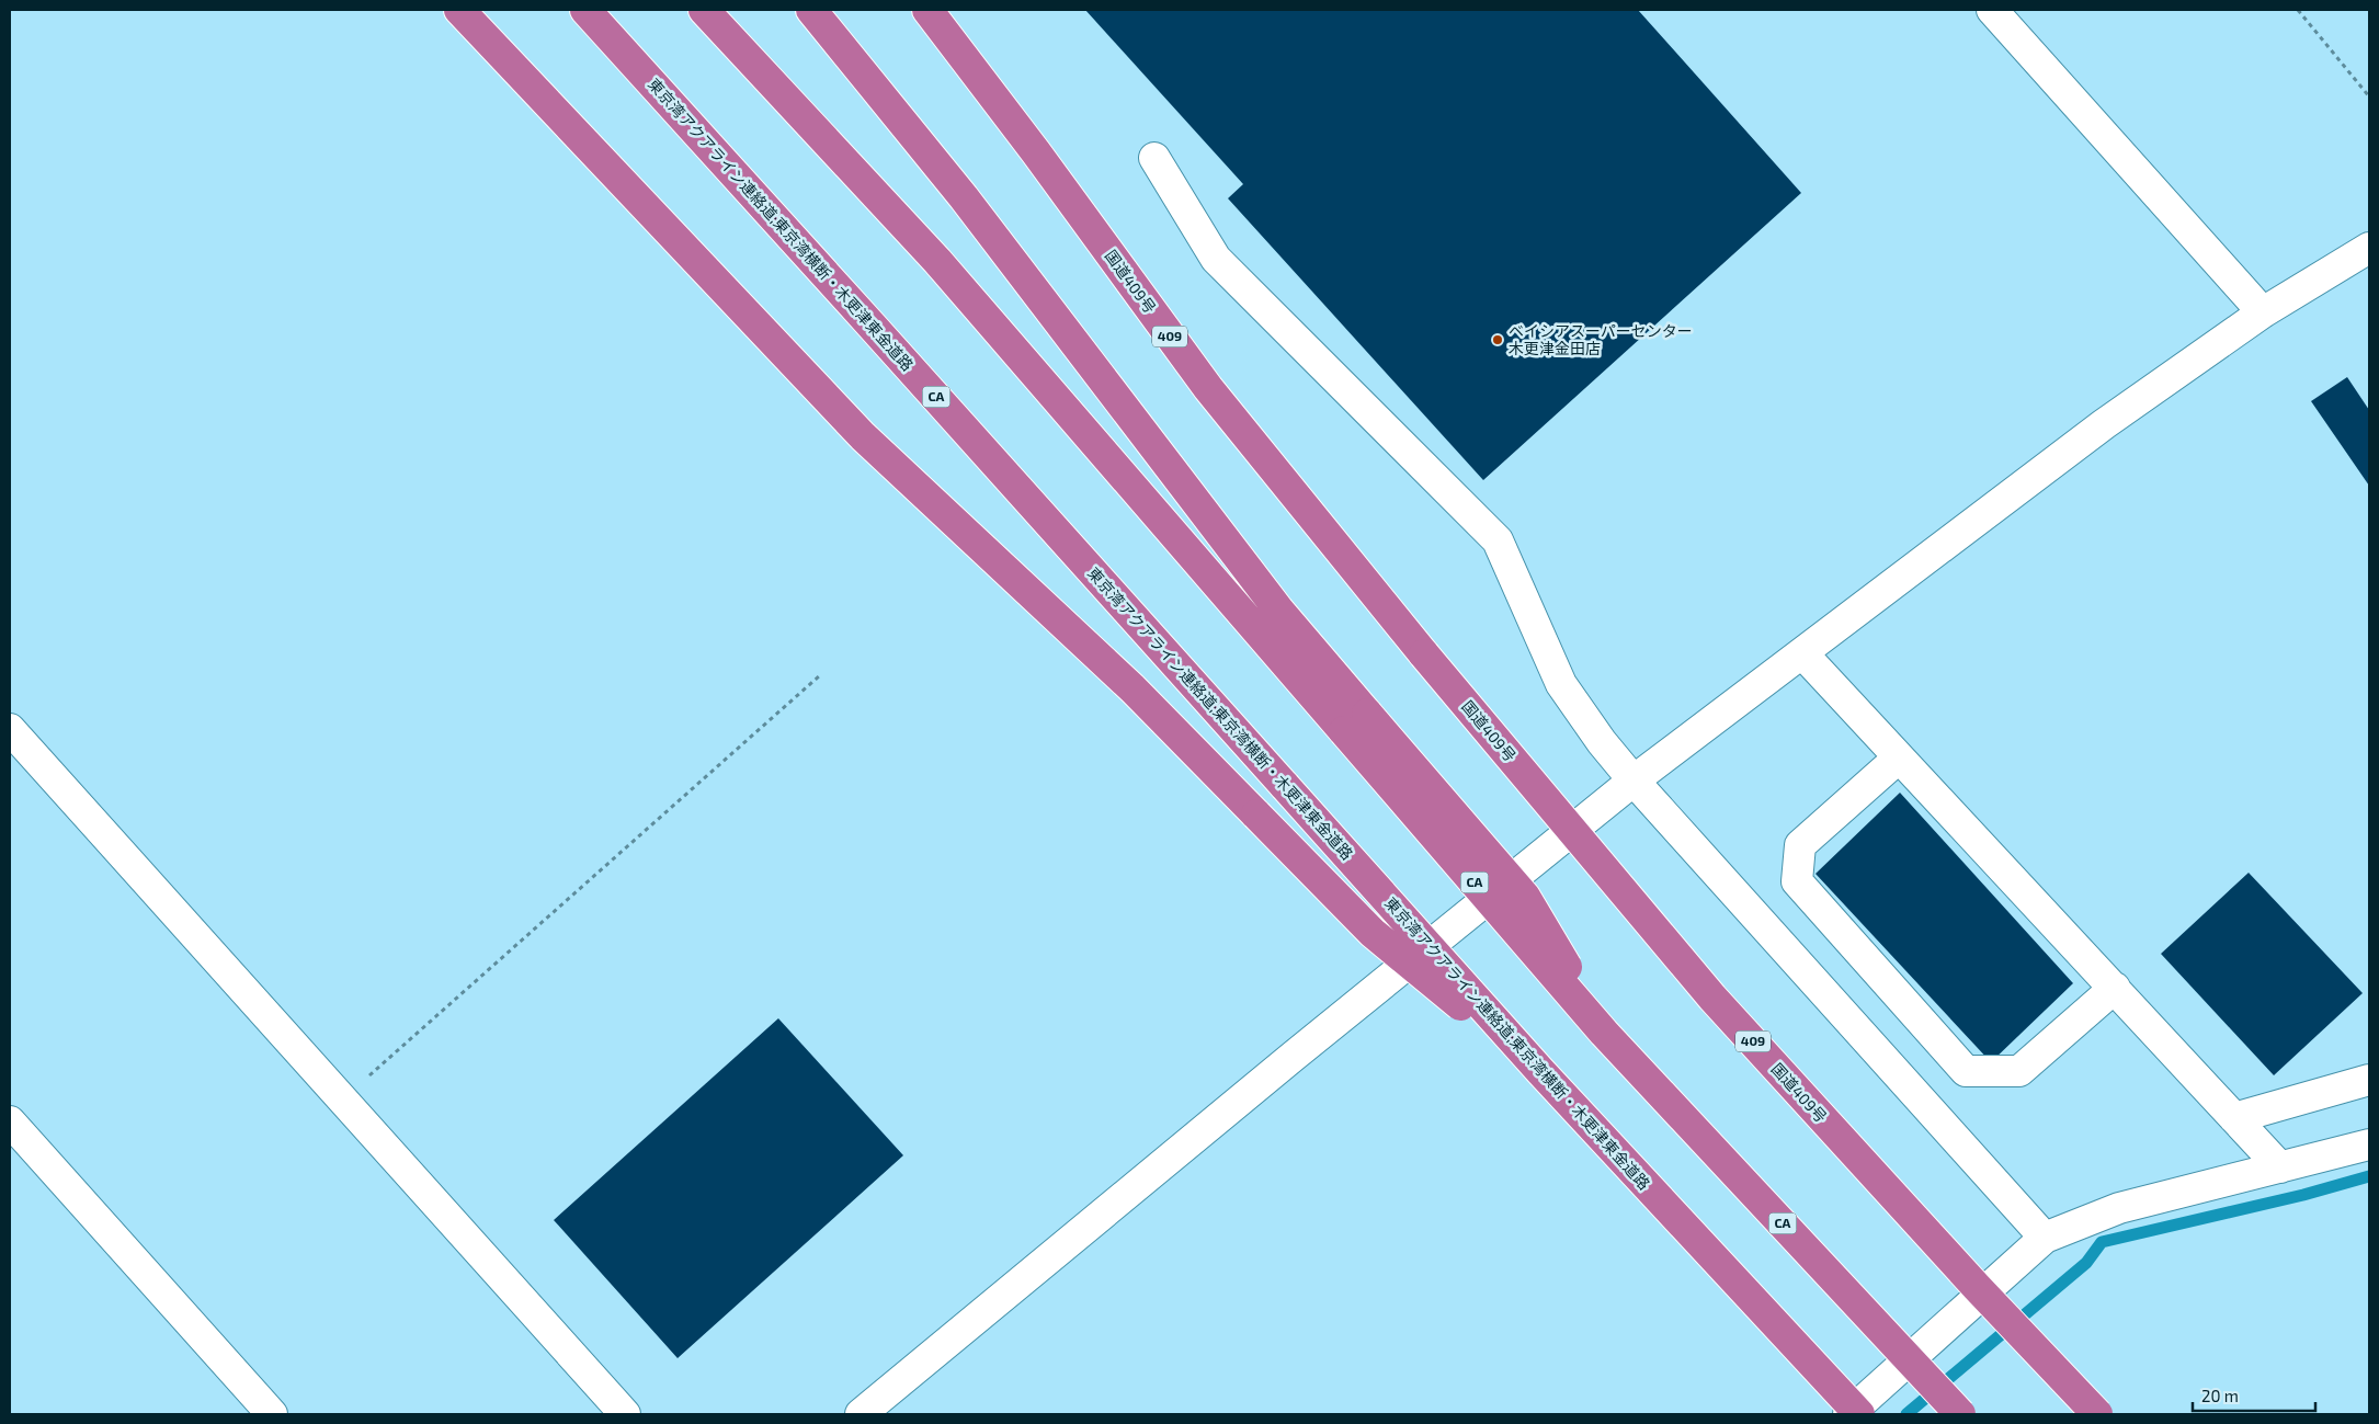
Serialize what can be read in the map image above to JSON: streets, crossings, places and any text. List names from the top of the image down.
{
  "streets": {
    "highway": [
      "東京湾アクアライン連絡道;東京湾横断・木更津東金道路",
      "国道409号",
      "409",
      "CA"
    ]
  },
  "places": ["ベイシアスーパーセンター 木更津金田店"],
  "scale_bar": "20 m"
}
